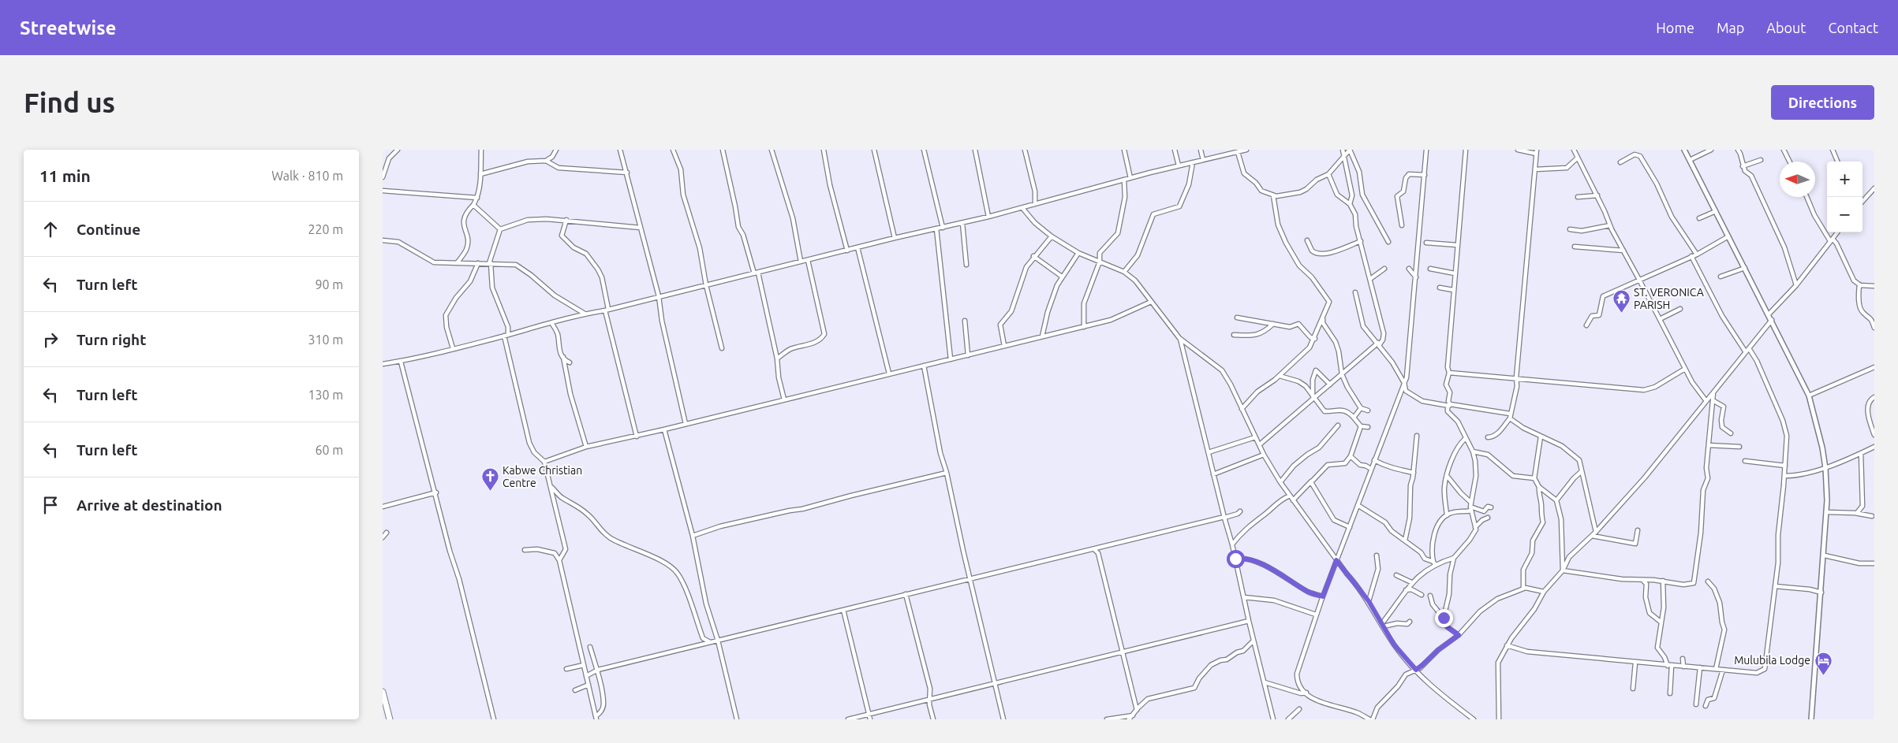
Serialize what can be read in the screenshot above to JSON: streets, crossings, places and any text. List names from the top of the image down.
{
  "places": {
    "temple": ["ST. VERONICA PARISH"],
    "church": ["Kabwe Christian Centre"],
    "hotel": ["Mulubila Lodge"]
  },
  "north": "left",
  "page": {
    "header": "Streetwise",
    "nav": [
      "Home",
      "Map",
      "About",
      "Contact"
    ],
    "buttons": "Directions",
    "title": "Find us",
    "heading": ["11 min", "Walk · 810 m"],
    "map_buttons": ["+", "−"],
    "list": [
      ["Continue", "220 m"],
      ["Turn left", "90 m"],
      ["Turn right", "310 m"],
      ["Turn left", "130 m"],
      ["Turn left", "60 m"],
      "Arrive at destination"
    ]
  }
}
